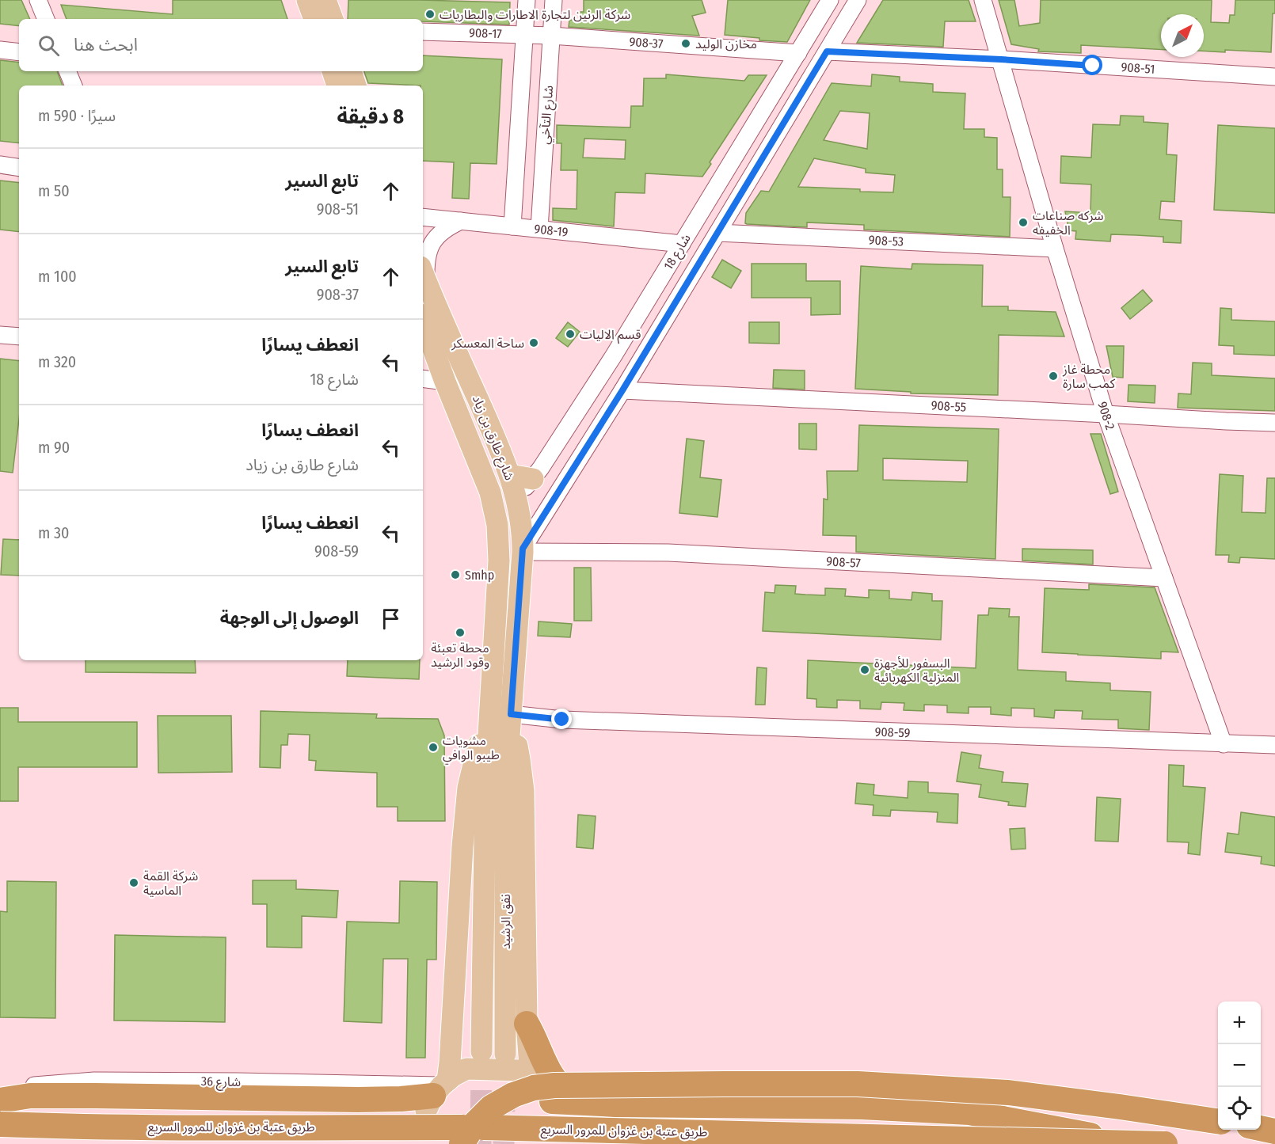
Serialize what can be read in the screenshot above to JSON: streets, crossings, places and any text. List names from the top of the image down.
{
  "streets": {
    "highway": ["طريق عتبة بن غزوان للمرور السريع"],
    "main road": ["شارع طارق بن زياد", "نفق الرشيد"],
    "street": [
      "908-17",
      "908-37",
      "908-51",
      "شارع التآخي",
      "908-19",
      "908-53",
      "شارع 18",
      "908-55",
      "908-2",
      "908-57",
      "908-59",
      "شارع 36"
    ]
  },
  "crossings": [
    ["908-17", "908-37"],
    ["908-17", "شارع التآخي"],
    ["908-37", "شارع التآخي"],
    ["908-37", "شارع 18"],
    ["908-51", "908-2"],
    ["شارع التآخي", "908-19"],
    ["908-19", "شارع 18"],
    ["908-53", "شارع 18"],
    ["908-53", "908-2"],
    ["شارع 18", "908-55"],
    ["شارع 18", "شارع طارق بن زياد"],
    ["شارع 18", "908-57"],
    ["908-55", "908-2"],
    ["908-2", "908-57"],
    ["908-2", "908-59"],
    ["شارع طارق بن زياد", "908-57"],
    ["شارع طارق بن زياد", "908-59"],
    ["شارع طارق بن زياد", "نفق الرشيد"]
  ],
  "places": [
    "شركة الرنين لتجارة الاطارات والبطاريات",
    "مخازن الوليد",
    "شركه صناعات الخفيفه",
    "قسم الاليات",
    "ساحة المعسكر",
    "محطة غاز كمب سارة",
    "Smhp",
    "محطة تعبئة وقود الرشيد",
    "البسفور للأجهزة المنزلية الكهربائية",
    "مشويات طيبو الوافي",
    "شركة القمة الماسية"
  ],
  "north": "top right",
  "page": {
    "search": "ابحث هنا",
    "heading": ["8 دقيقة", "سيرًا · 590 m"],
    "list": [
      ["تابع السير", "908-51", "50 m"],
      ["تابع السير", "908-37", "100 m"],
      ["انعطف يسارًا", "شارع 18", "320 m"],
      ["انعطف يسارًا", "شارع طارق بن زياد", "90 m"],
      ["انعطف يسارًا", "908-59", "30 m"],
      "الوصول إلى الوجهة"
    ],
    "map_buttons": ["+", "−"]
  }
}
